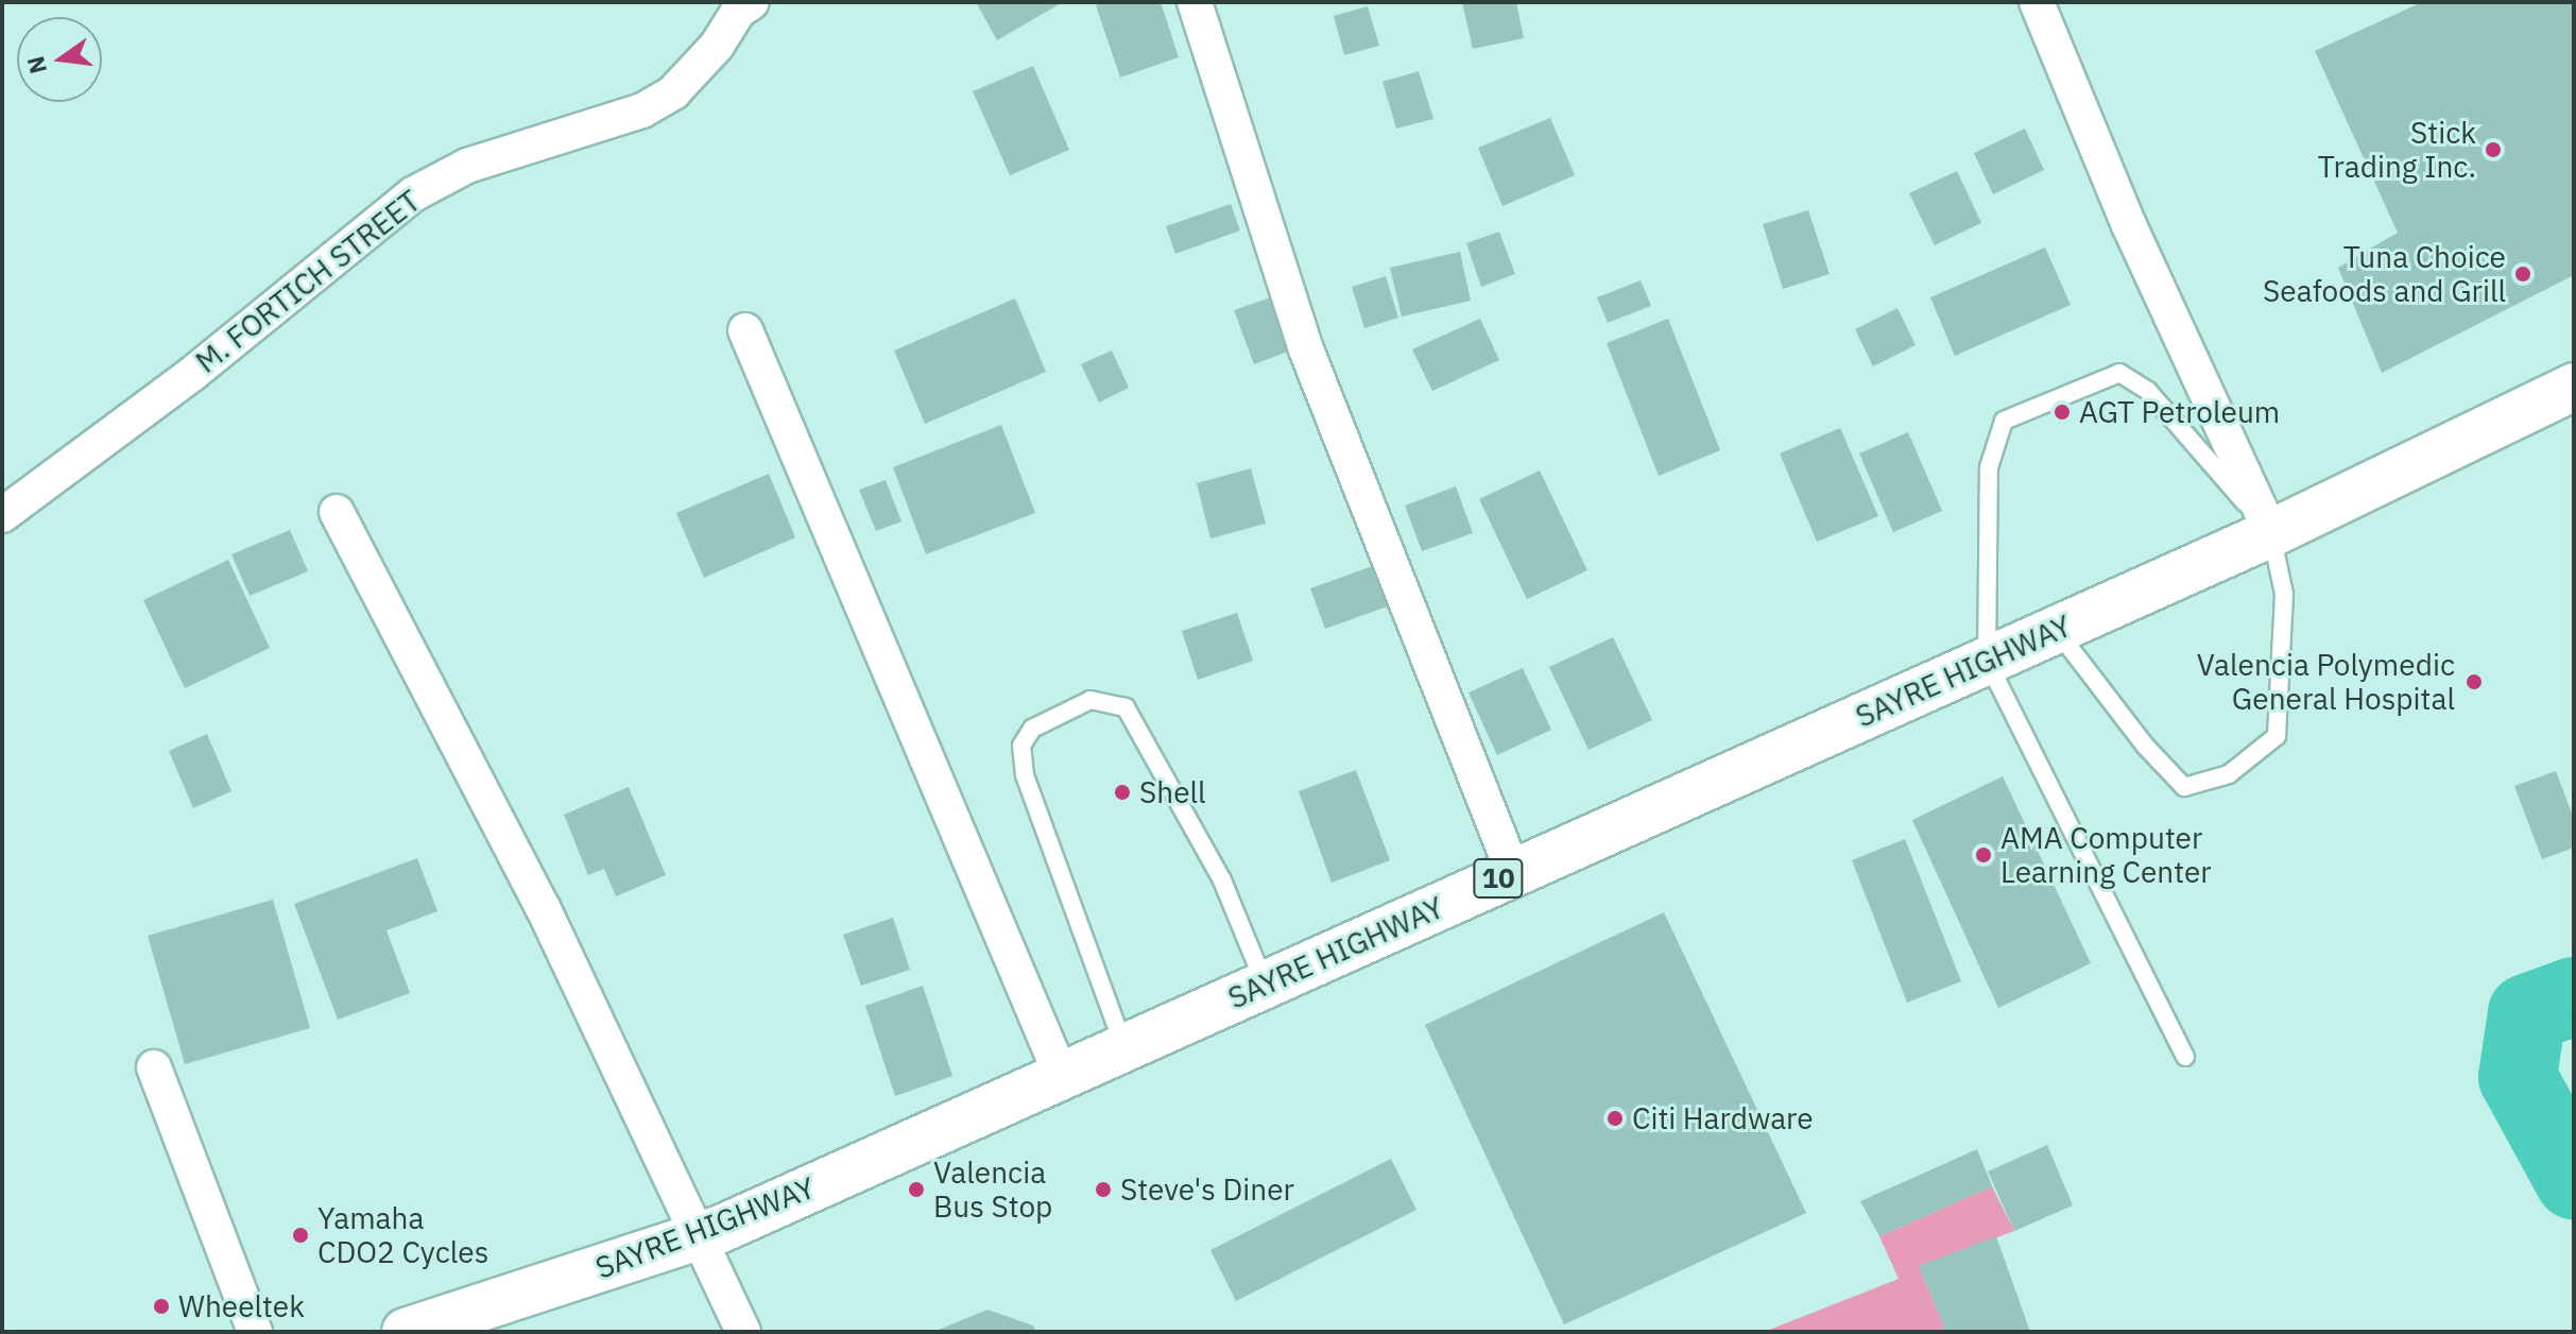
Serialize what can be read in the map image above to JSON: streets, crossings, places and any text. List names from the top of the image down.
{
  "streets": {
    "highway": ["SAYRE HIGHWAY", "10"],
    "street": ["M. FORTICH STREET"]
  },
  "places": [
    "Stick Trading Inc.",
    "Tuna Choice Seafoods and Grill",
    "AGT Petroleum",
    "Valencia Polymedic General Hospital",
    "Shell",
    "AMA Computer Learning Center",
    "Citi Hardware",
    "Valencia Bus Stop",
    "Steve's Diner",
    "Yamaha CDO2 Cycles",
    "Wheeltek"
  ],
  "north": "left"
}
